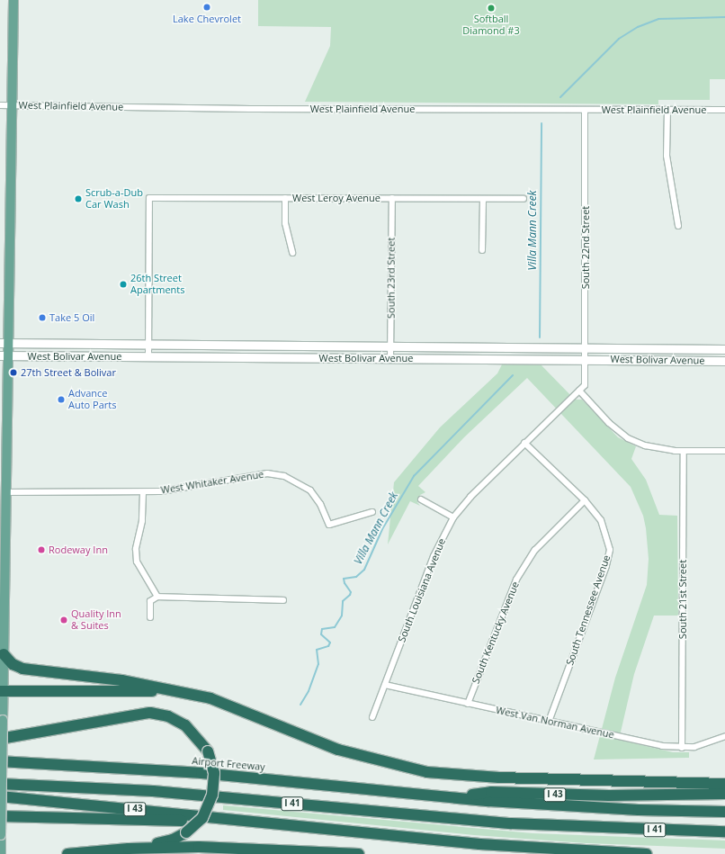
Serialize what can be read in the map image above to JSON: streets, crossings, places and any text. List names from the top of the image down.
{
  "streets": {
    "highway": ["Airport Freeway", "I 43", "I 41"],
    "street": [
      "West Plainfield Avenue",
      "West Leroy Avenue",
      "South 22nd Street",
      "South 23rd Street",
      "West Bolivar Avenue",
      "West Whitaker Avenue",
      "South Louisiana Avenue",
      "South 21st Street",
      "South Tennessee Avenue",
      "South Kentucky Avenue",
      "West Van Norman Avenue"
    ]
  },
  "crossings": [
    ["West Plainfield Avenue", "South 22nd Street"],
    ["West Leroy Avenue", "South 23rd Street"],
    ["West Leroy Avenue", "West Bolivar Avenue"],
    ["South 22nd Street", "West Bolivar Avenue"],
    ["South 22nd Street", "South Louisiana Avenue"],
    ["South 23rd Street", "West Bolivar Avenue"],
    ["South Louisiana Avenue", "South Tennessee Avenue"],
    ["South Louisiana Avenue", "West Van Norman Avenue"],
    ["South 21st Street", "West Van Norman Avenue"],
    ["South Tennessee Avenue", "South Kentucky Avenue"],
    ["South Tennessee Avenue", "West Van Norman Avenue"],
    ["South Kentucky Avenue", "West Van Norman Avenue"],
    ["Airport Freeway", "I 43"],
    ["Airport Freeway", "I 41"],
    ["I 43", "I 41"]
  ],
  "water": ["Villa Mann Creek"],
  "places": [
    "Lake Chevrolet",
    "Softball Diamond #3",
    "Scrub-a-Dub Car Wash",
    "26th Street Apartments",
    "Take 5 Oil",
    "27th Street & Bolivar",
    "Advance Auto Parts",
    "Rodeway Inn",
    "Quality Inn & Suites"
  ]
}
